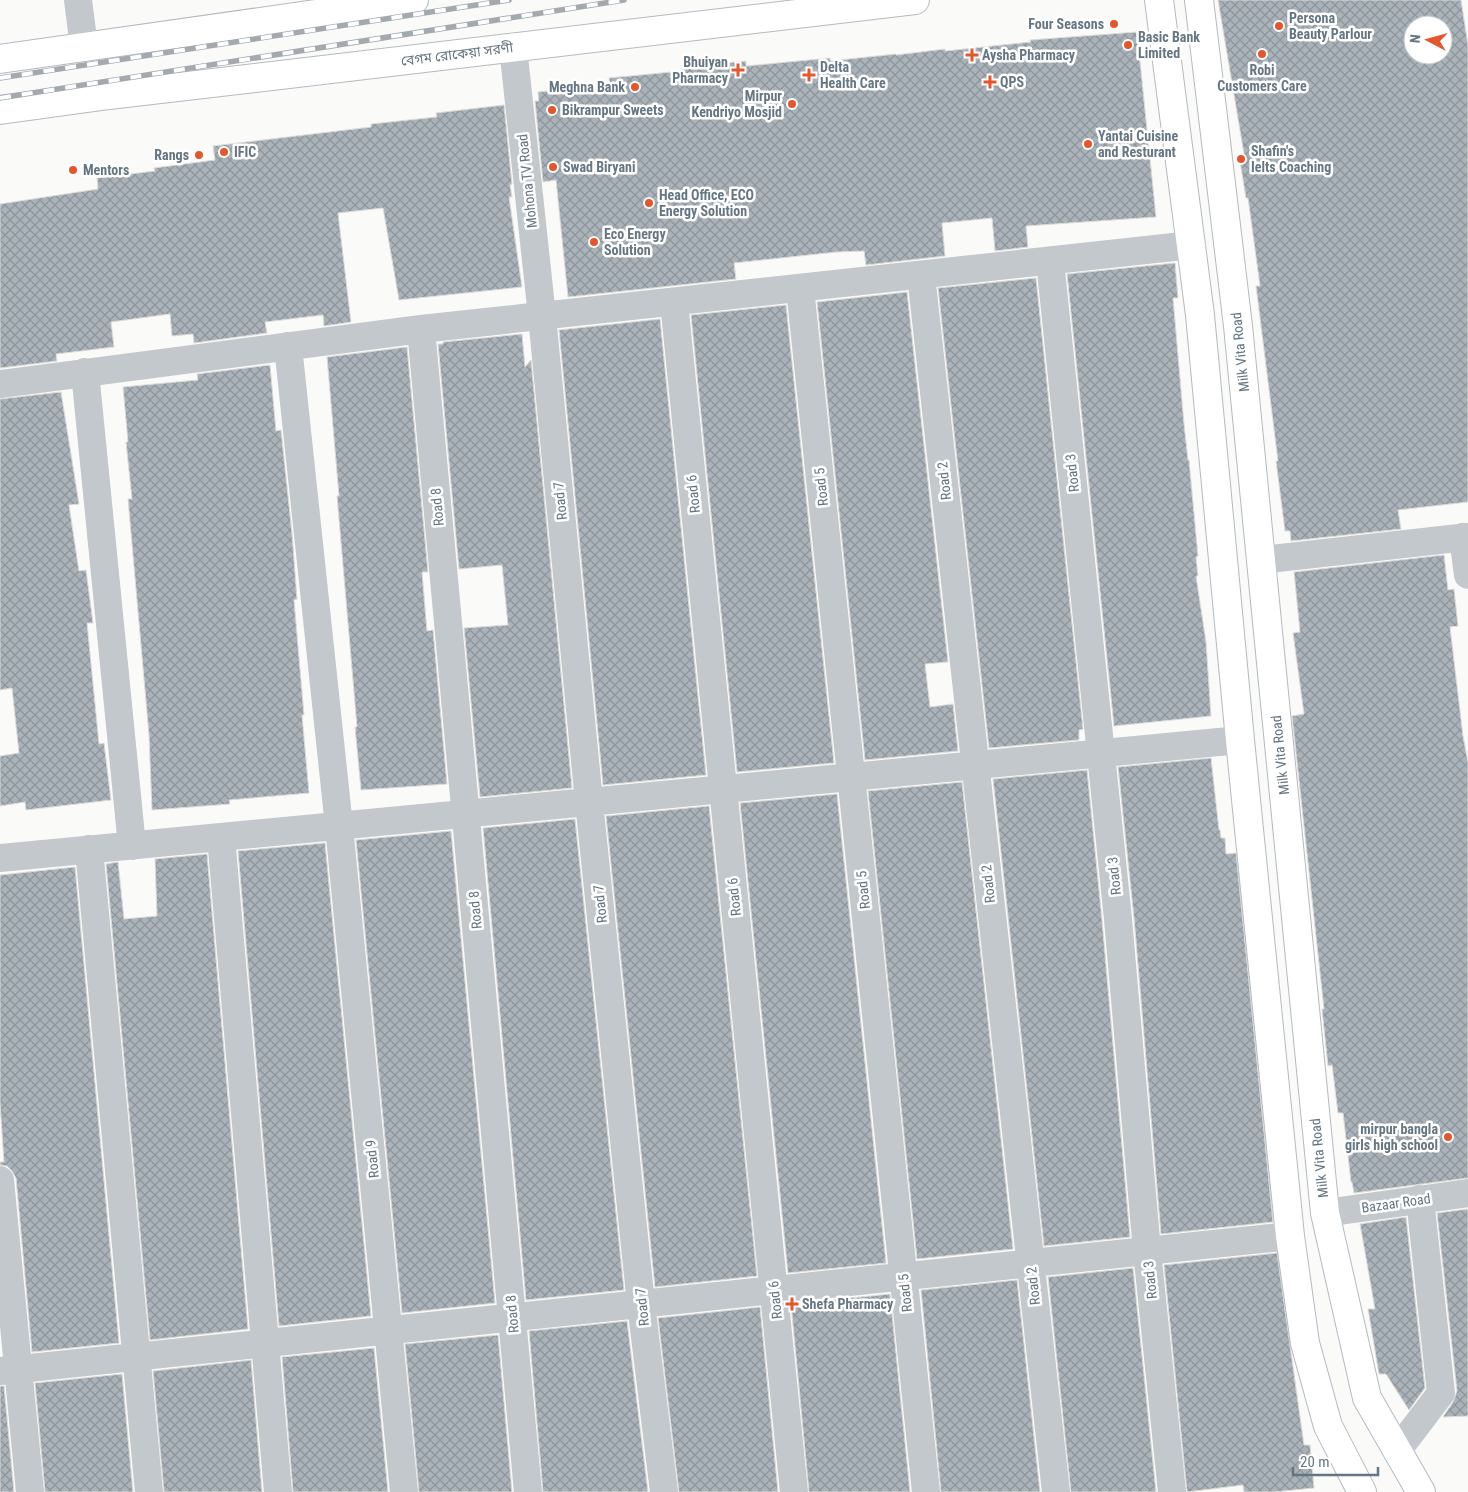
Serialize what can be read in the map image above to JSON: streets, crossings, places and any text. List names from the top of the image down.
{
  "streets": {
    "street": [
      "বেগম রোকেয়া সরণী",
      "Mohona TV Road",
      "Milk Vita Road",
      "Road 3",
      "Road 2",
      "Road 5",
      "Road 6",
      "Road 7",
      "Road 8",
      "Road 9",
      "Bazaar Road"
    ]
  },
  "crossings": [
    ["বেগম রোকেয়া সরণী", "Mohona TV Road"],
    ["Mohona TV Road", "Road 7"],
    ["Milk Vita Road", "Bazaar Road"]
  ],
  "places": {
    "other": [
      "Four Seasons",
      "Persona Beauty Parlour",
      "Basic Bank Limited",
      "Robi Customers Care",
      "Meghna Bank",
      "Mirpur Kendriyo Mosjid",
      "Bikrampur Sweets",
      "Yantai Cuisine and Resturant",
      "IFIC",
      "Rangs",
      "Shafin's Ielts Coaching",
      "Swad Biryani",
      "Mentors",
      "Head Office, ECO Energy Solution",
      "Eco Energy Solution",
      "mirpur bangla girls high school"
    ],
    "health": [
      "Aysha Pharmacy",
      "Bhuiyan Pharmacy",
      "Delta Health Care",
      "QPS",
      "Shefa Pharmacy"
    ]
  },
  "scale_bar": "20 m",
  "north": "left"
}
